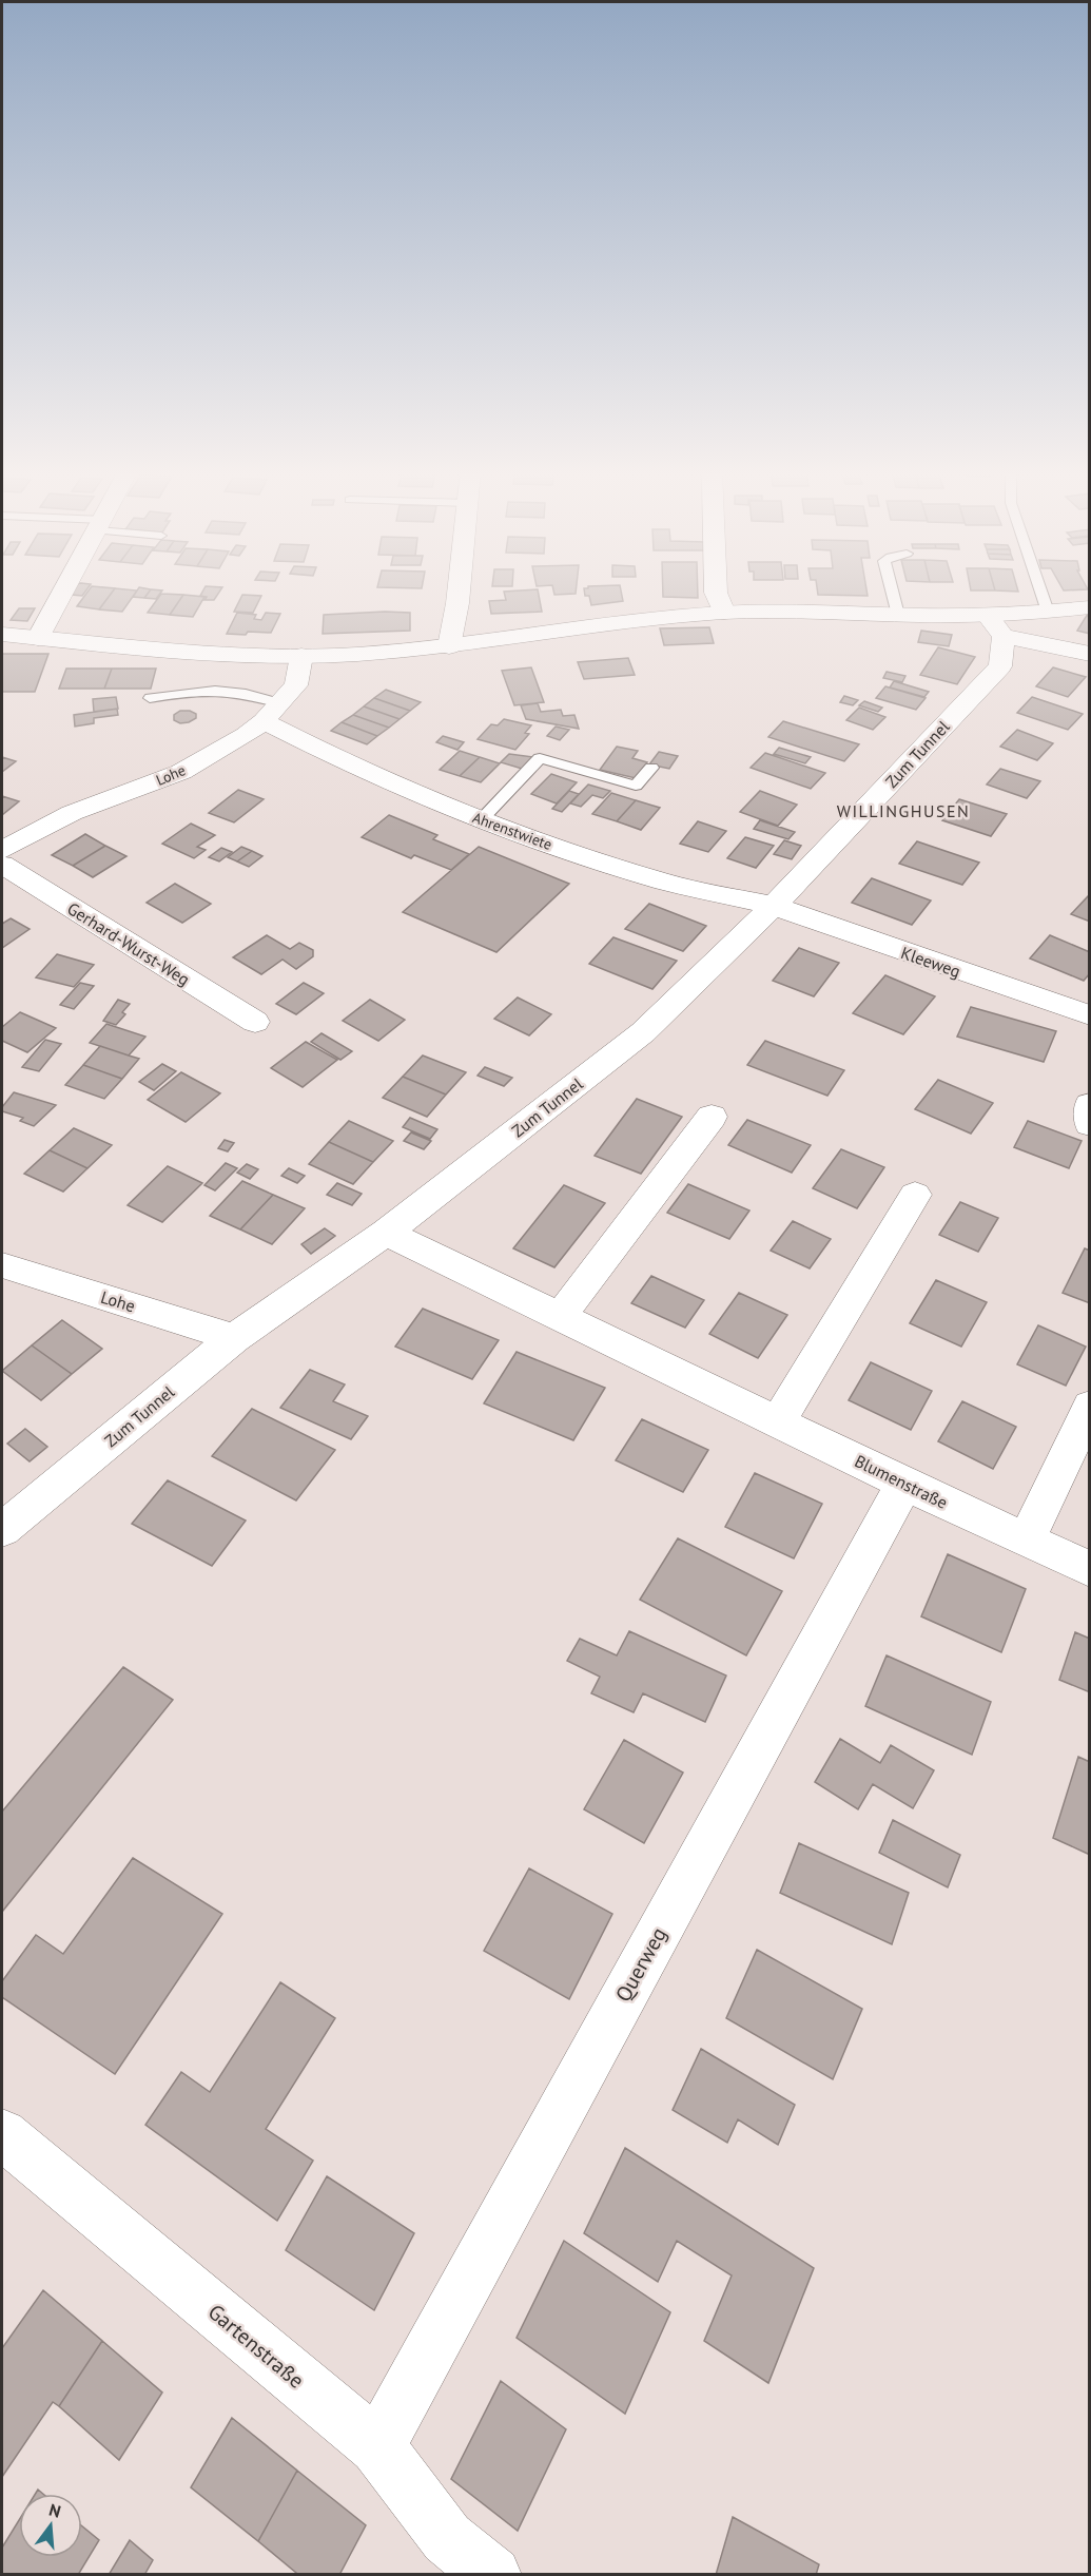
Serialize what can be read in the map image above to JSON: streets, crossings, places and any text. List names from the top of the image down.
{
  "streets": {
    "street": [
      "Zum Tunnel",
      "Lohe",
      "Ahrenstwiete",
      "Gerhard-Wurst-Weg",
      "Kleeweg",
      "Blumenstraße",
      "Querweg",
      "Gartenstraße"
    ]
  },
  "crossings": [
    ["Zum Tunnel", "Lohe"],
    ["Zum Tunnel", "Ahrenstwiete"],
    ["Zum Tunnel", "Kleeweg"],
    ["Zum Tunnel", "Blumenstraße"],
    ["Lohe", "Ahrenstwiete"],
    ["Ahrenstwiete", "Kleeweg"],
    ["Blumenstraße", "Querweg"],
    ["Querweg", "Gartenstraße"]
  ],
  "districts": ["WILLINGHUSEN"],
  "north": "top"
}
